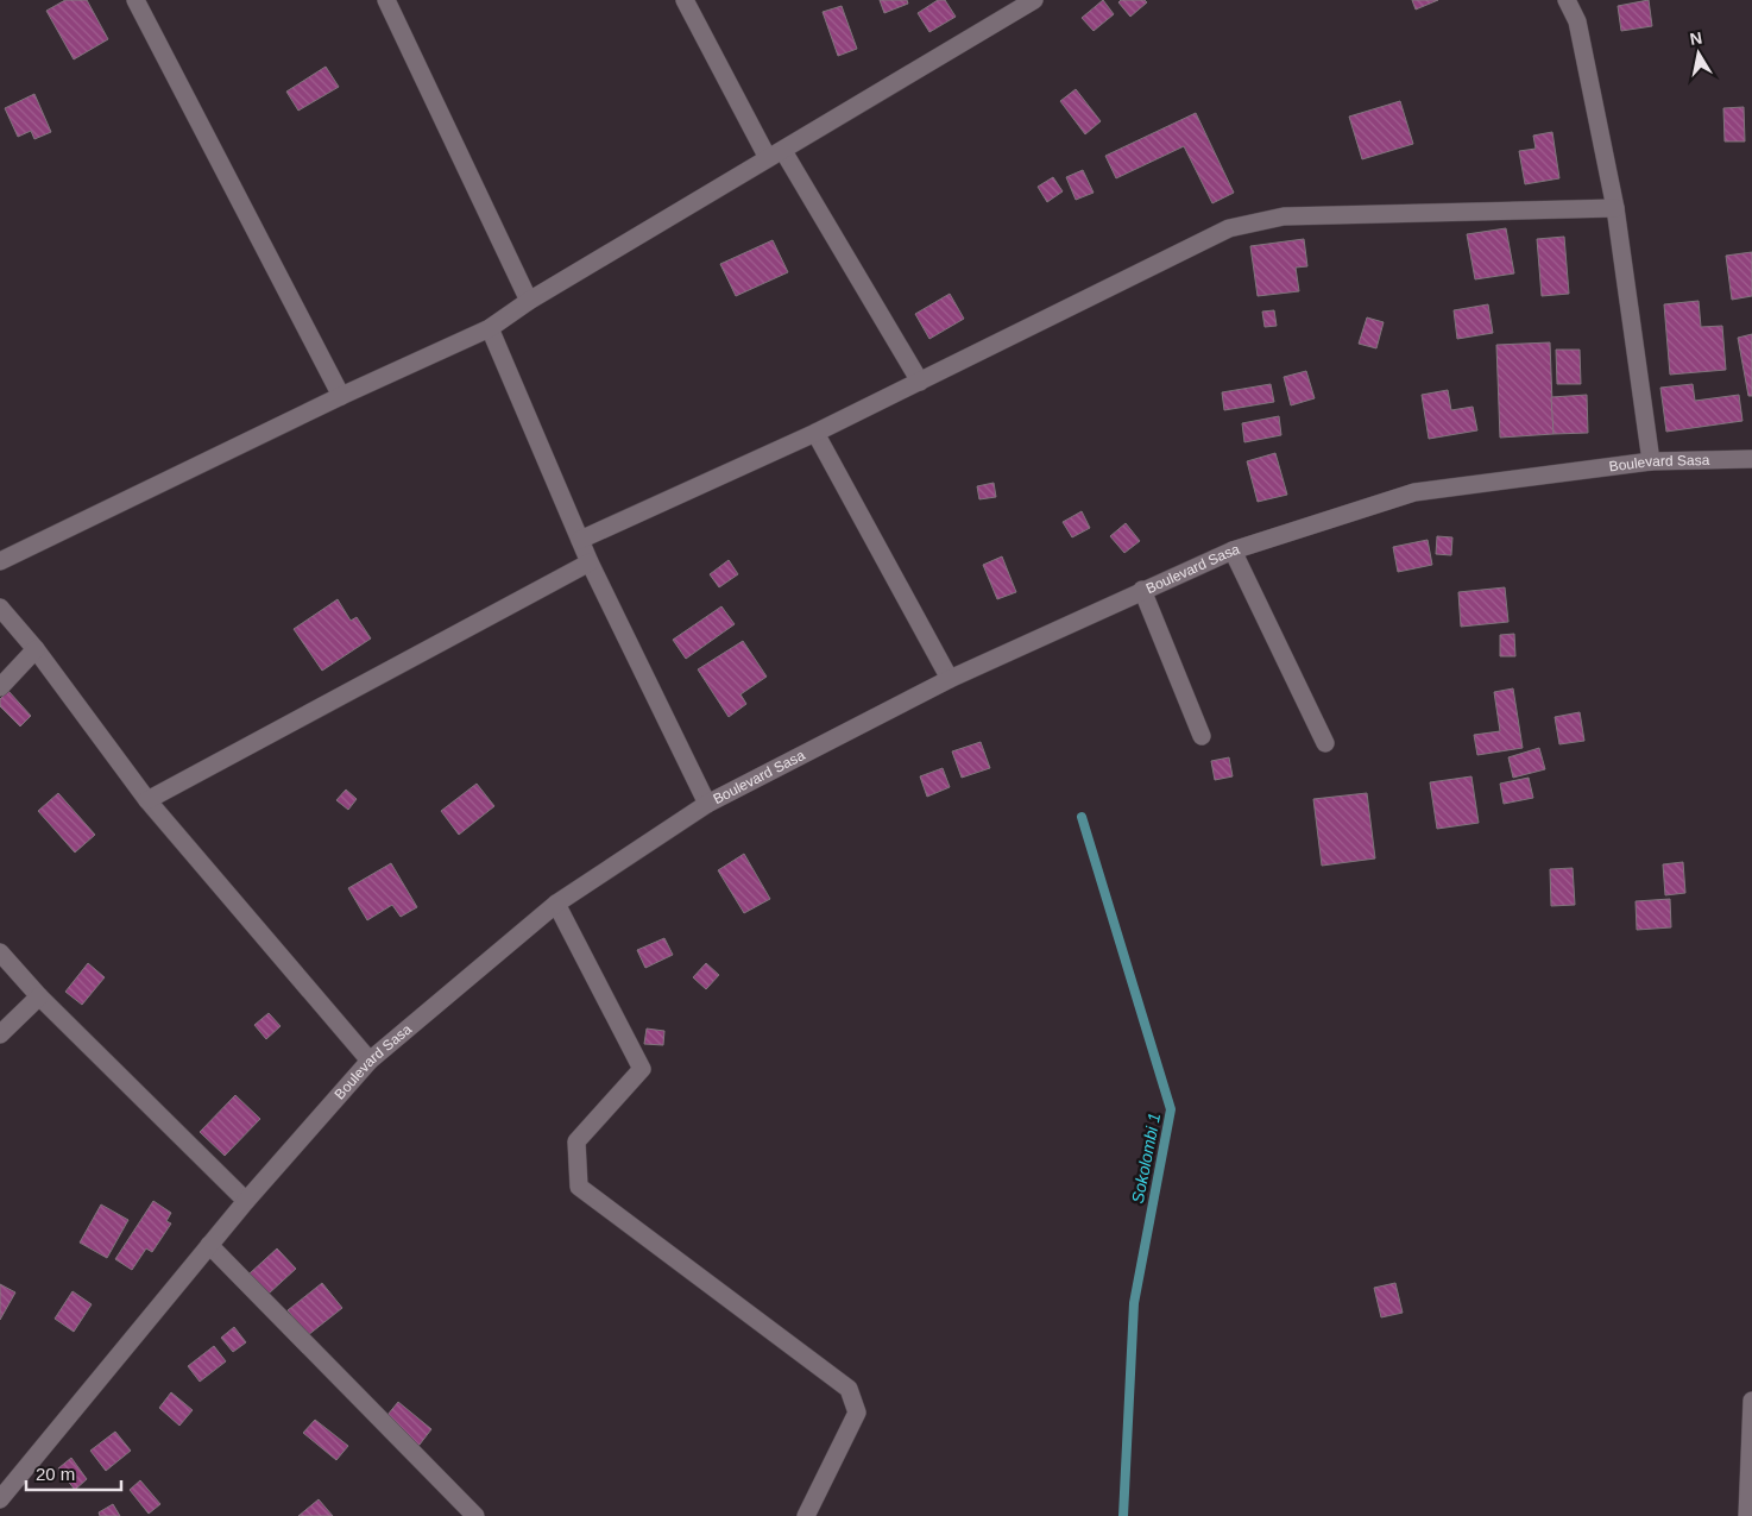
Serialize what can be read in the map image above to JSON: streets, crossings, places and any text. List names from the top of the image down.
{
  "streets": {
    "street": ["Boulevard Sasa"]
  },
  "water": ["Sokolombi 1"],
  "scale_bar": "20 m",
  "north": "top"
}
